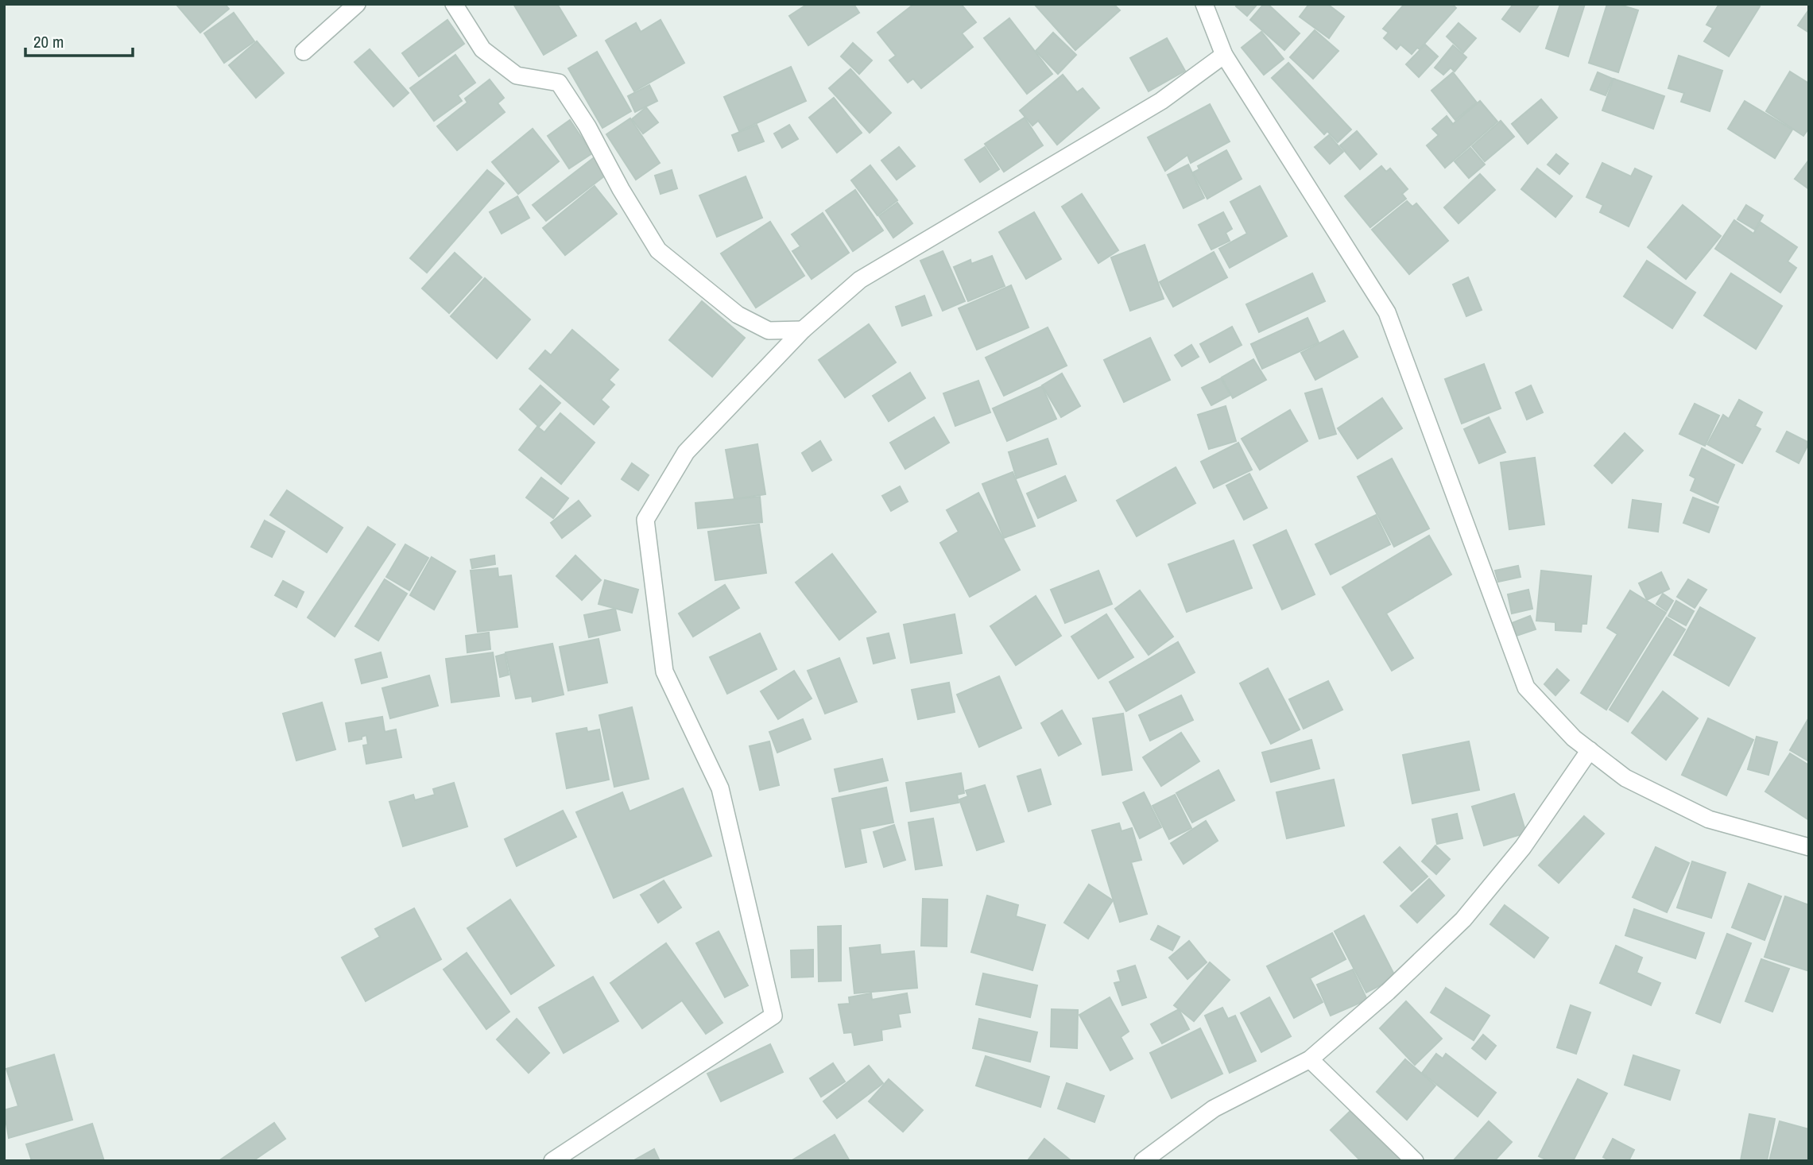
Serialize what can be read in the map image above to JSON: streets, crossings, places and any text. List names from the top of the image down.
{
  "scale_bar": "20 m"
}
